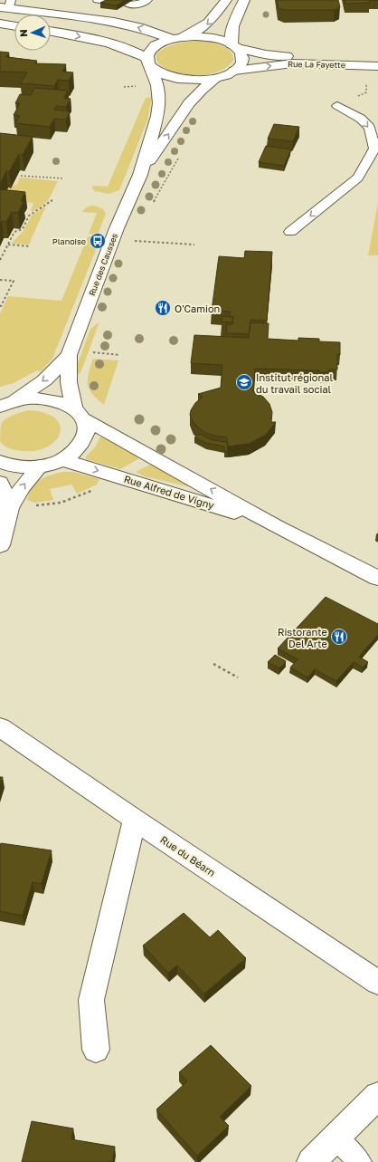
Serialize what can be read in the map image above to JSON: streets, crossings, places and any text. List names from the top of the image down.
{
  "streets": {
    "street": [
      "Rue La Fayette",
      "Rue des Causses",
      "Rue Alfred de Vigny",
      "Rue du Béarn"
    ]
  },
  "crossings": [
    ["Rue La Fayette", "Rue des Causses"],
    ["Rue des Causses", "Rue Alfred de Vigny"]
  ],
  "places": {
    "bus stop": ["Planoise"],
    "restaurant": ["O'Camion", "Ristorante Del Arte"],
    "school or university": ["Institut régional du travail social"]
  },
  "north": "left"
}
